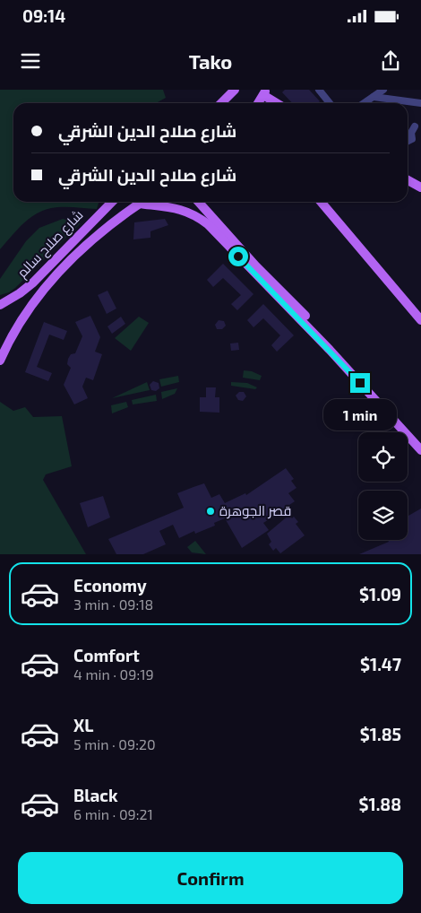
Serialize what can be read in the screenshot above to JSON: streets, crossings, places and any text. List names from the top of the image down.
{
  "streets": {
    "main road": ["شارع صلاح سالم"]
  },
  "places": ["قصر الجوهرة"],
  "page": {
    "status": "09:14",
    "header": "Tako",
    "banner": ["شارع صلاح الدين الشرقي", "شارع صلاح الدين الشرقي"],
    "bubble": "1 min",
    "list": [
      {
        "name": "Economy",
        "note": "3 min · 09:18",
        "value": "$1.09"
      },
      {
        "name": "Comfort",
        "note": "4 min · 09:19",
        "value": "$1.47"
      },
      {
        "name": "XL",
        "note": "5 min · 09:20",
        "value": "$1.85"
      },
      {
        "name": "Black",
        "note": "6 min · 09:21",
        "value": "$1.88"
      }
    ],
    "buttons": "Confirm"
  }
}
